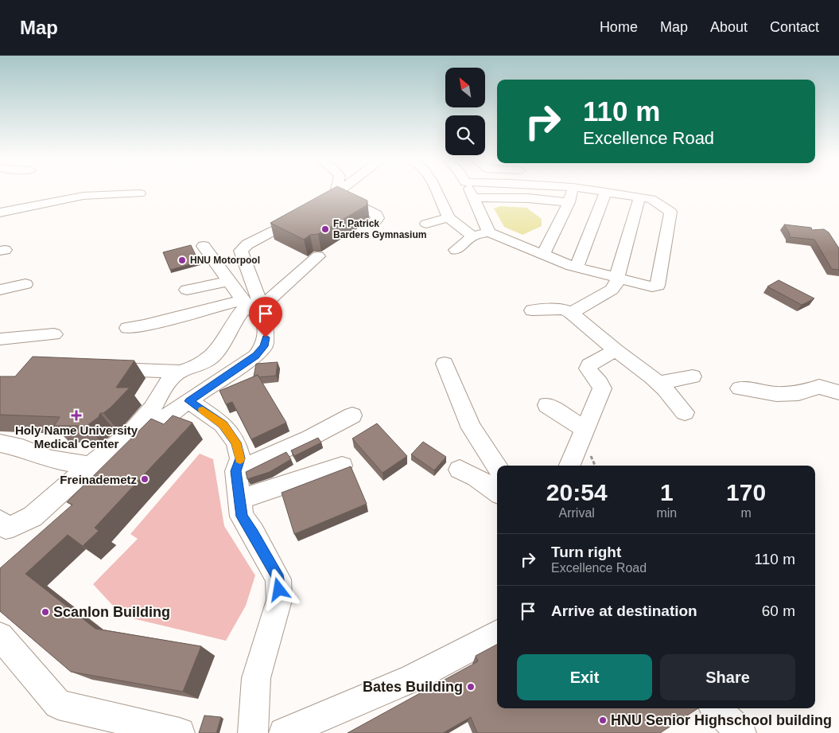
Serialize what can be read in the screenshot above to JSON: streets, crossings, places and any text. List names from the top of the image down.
{
  "places": {
    "other": [
      "Fr. Patrick Barders Gymnasium",
      "HNU Motorpool",
      "Freinademetz",
      "Scanlon Building",
      "Bates Building",
      "HNU Senior Highschool building"
    ],
    "health": ["Holy Name University Medical Center"]
  },
  "north": "top left",
  "page": {
    "header": "Map",
    "nav": [
      "Home",
      "Map",
      "About",
      "Contact"
    ],
    "turn": ["110 m", "Excellence Road"],
    "eta": [
      "20:54",
      "Arrival",
      "1",
      "min",
      "170",
      "m"
    ],
    "list": [
      {
        "name": "Turn right",
        "note": "Excellence Road",
        "value": "110 m"
      },
      {
        "name": "Arrive at destination",
        "value": "60 m"
      }
    ],
    "buttons": ["Exit", "Share"]
  }
}
